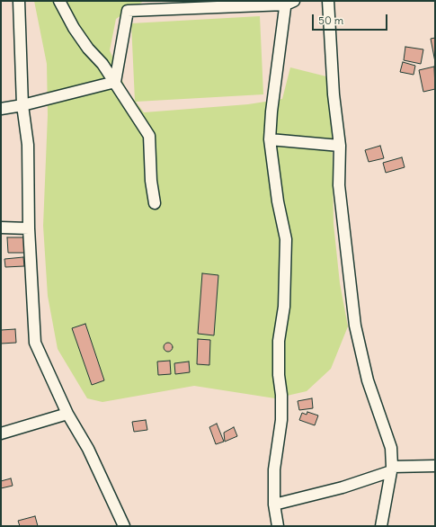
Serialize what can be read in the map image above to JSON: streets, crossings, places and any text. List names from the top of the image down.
{
  "scale_bar": "50 m"
}
